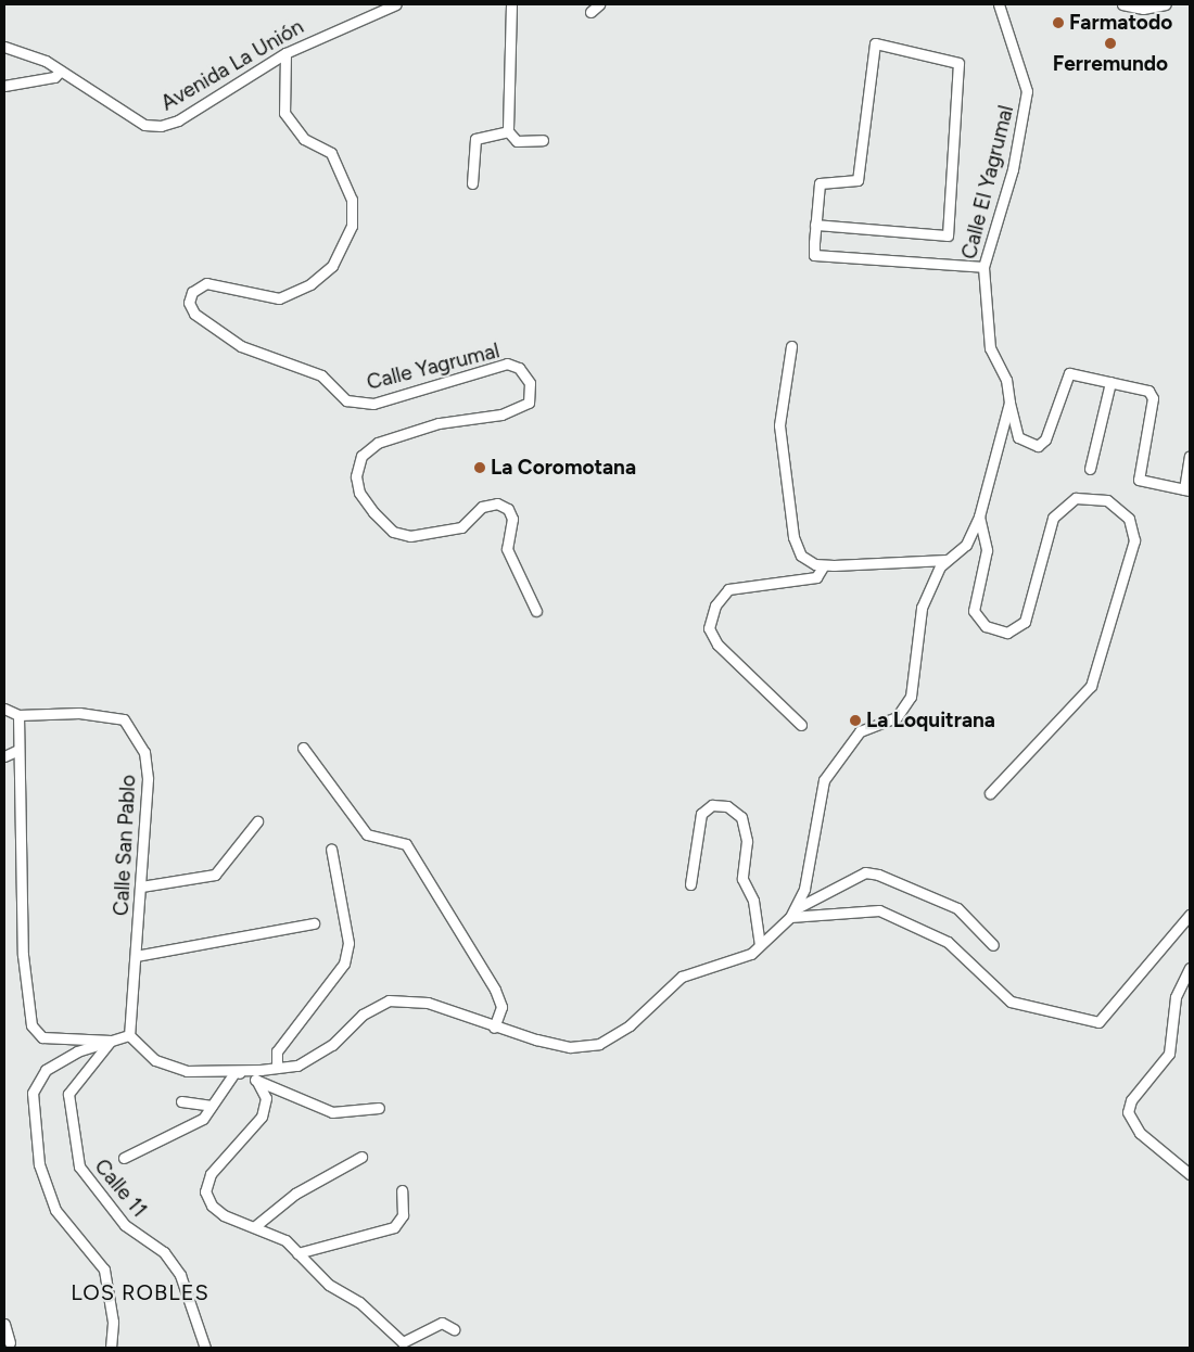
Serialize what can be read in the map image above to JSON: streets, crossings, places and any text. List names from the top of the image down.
{
  "streets": {
    "street": [
      "Avenida La Unión",
      "Calle El Yagrumal",
      "Calle Yagrumal",
      "Calle San Pablo",
      "Calle 11"
    ]
  },
  "crossings": [
    ["Avenida La Unión", "Calle Yagrumal"]
  ],
  "districts": ["LOS ROBLES"],
  "places": [
    "Farmatodo",
    "Ferremundo",
    "La Coromotana",
    "La Loquitrana"
  ]
}
